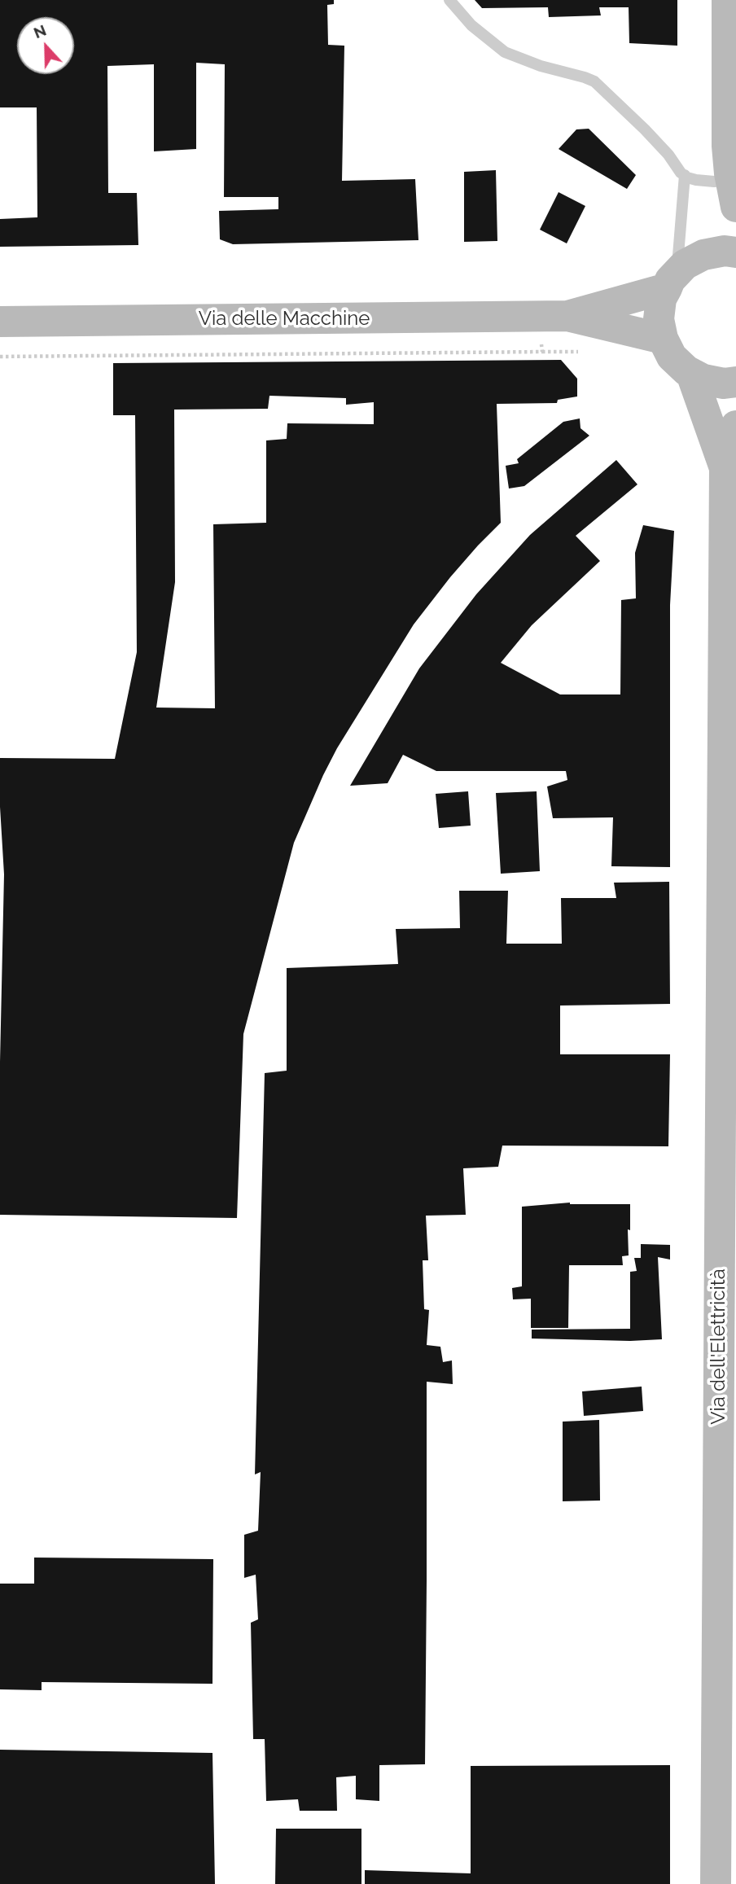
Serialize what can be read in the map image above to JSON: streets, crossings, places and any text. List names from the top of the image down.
{
  "streets": {
    "street": ["Via delle Macchine", "Via dell'Elettricità"]
  },
  "north": "top"
}
